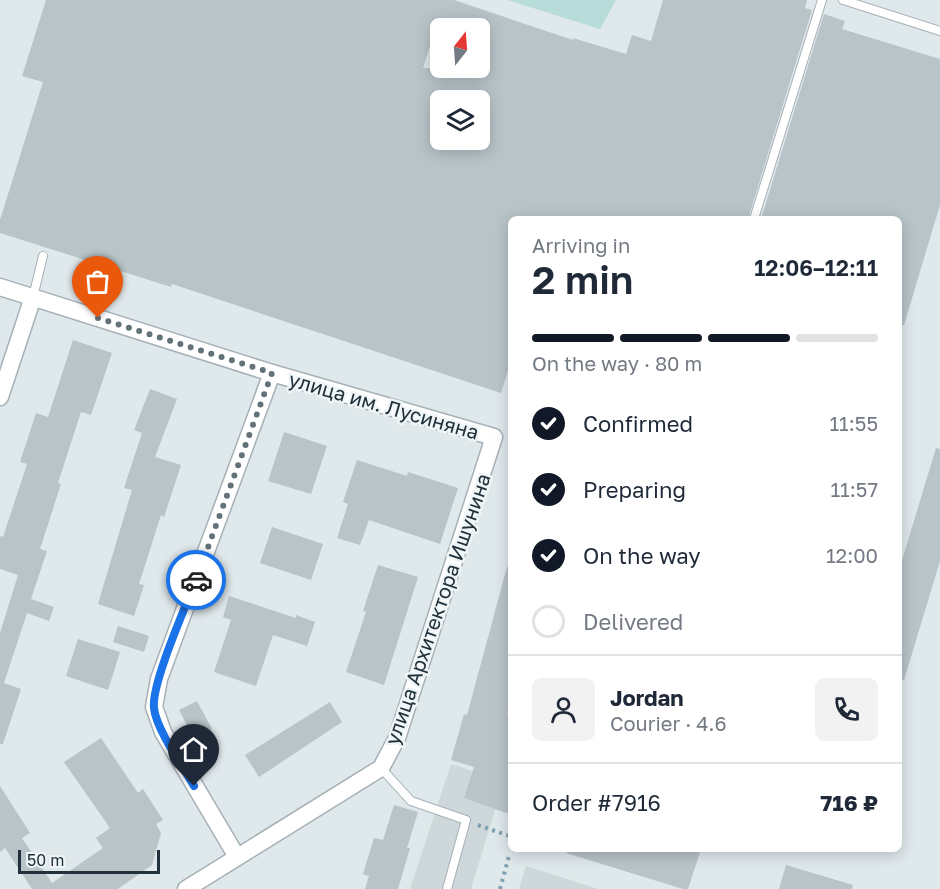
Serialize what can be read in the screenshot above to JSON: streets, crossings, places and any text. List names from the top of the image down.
{
  "streets": {
    "street": ["улица им. Лусиняна", "улица Архитектора Ишунина"]
  },
  "crossings": [
    ["улица им. Лусиняна", "улица Архитектора Ишунина"]
  ],
  "scale_bar": "50 m",
  "north": "top",
  "page": {
    "heading": ["2 min", "Arriving in", "12:06–12:11"],
    "panel": [
      "Jordan",
      "Courier · 4.6",
      "Order #7916",
      "716 ₽"
    ],
    "bar": "On the way · 80 m",
    "list": [
      ["Confirmed", "11:55"],
      ["Preparing", "11:57"],
      ["On the way", "12:00"],
      "Delivered"
    ],
    "scale": "50 m"
  }
}
